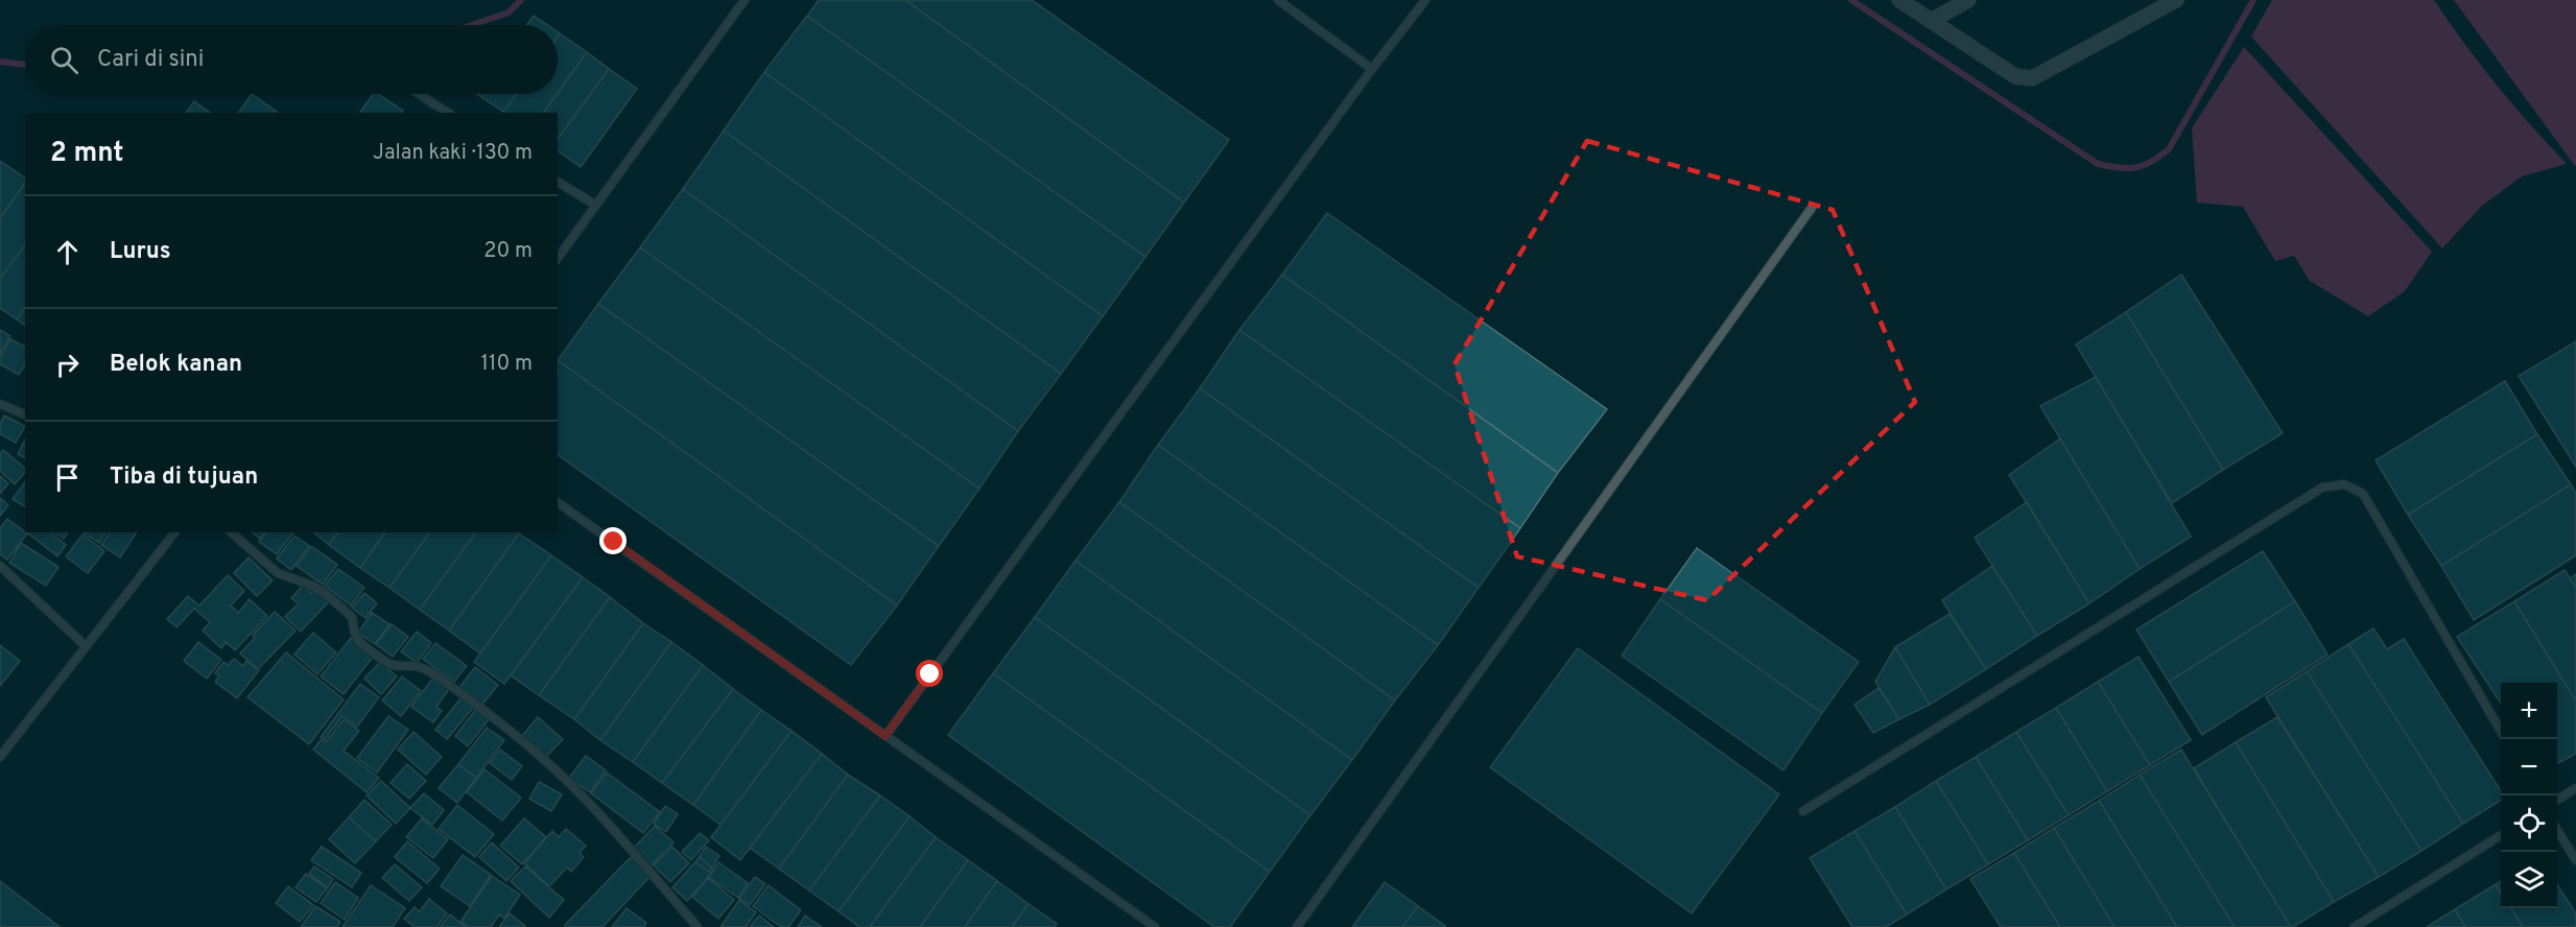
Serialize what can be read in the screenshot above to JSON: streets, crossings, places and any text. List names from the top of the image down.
{
  "page": {
    "search": "Cari di sini",
    "heading": ["2 mnt", "Jalan kaki · 130 m"],
    "list": [
      ["Lurus", "20 m"],
      ["Belok kanan", "110 m"],
      "Tiba di tujuan"
    ],
    "map_buttons": ["+", "−"]
  }
}
